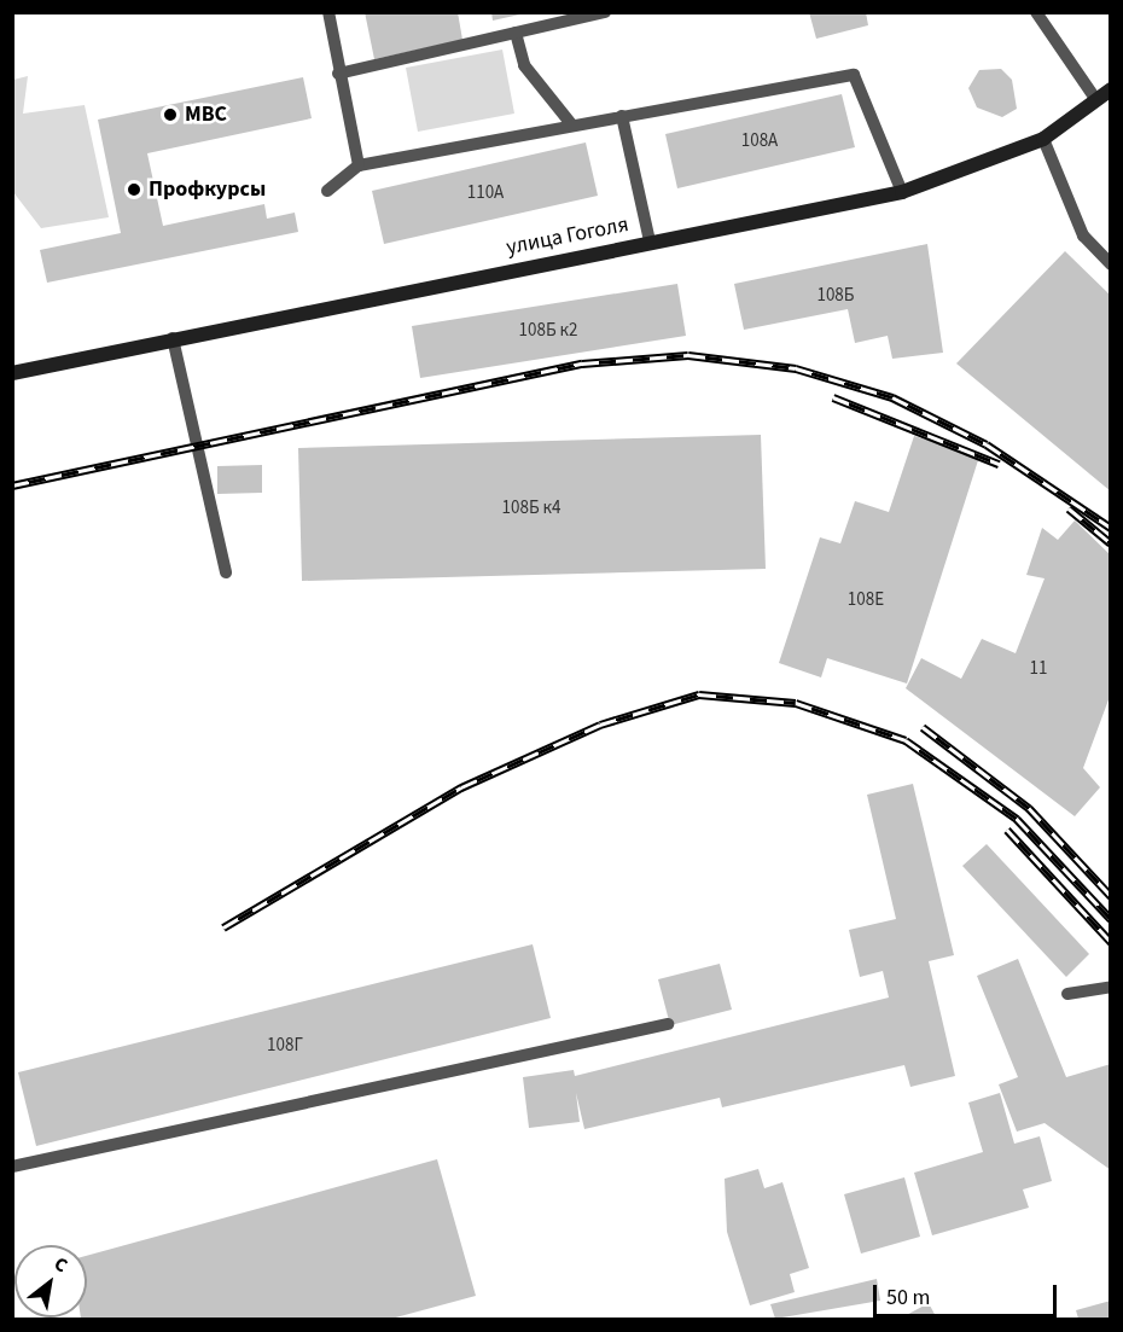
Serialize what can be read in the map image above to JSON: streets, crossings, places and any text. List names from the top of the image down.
{
  "streets": {
    "main road": ["улица Гоголя"]
  },
  "places": ["МВС", "Профкурсы"],
  "house_numbers": [
    "108А",
    "110А",
    "108Б",
    "108Б к2",
    "108Б к4",
    "108Е",
    "11",
    "108Г"
  ],
  "scale_bar": "50 m",
  "north": "top right"
}
